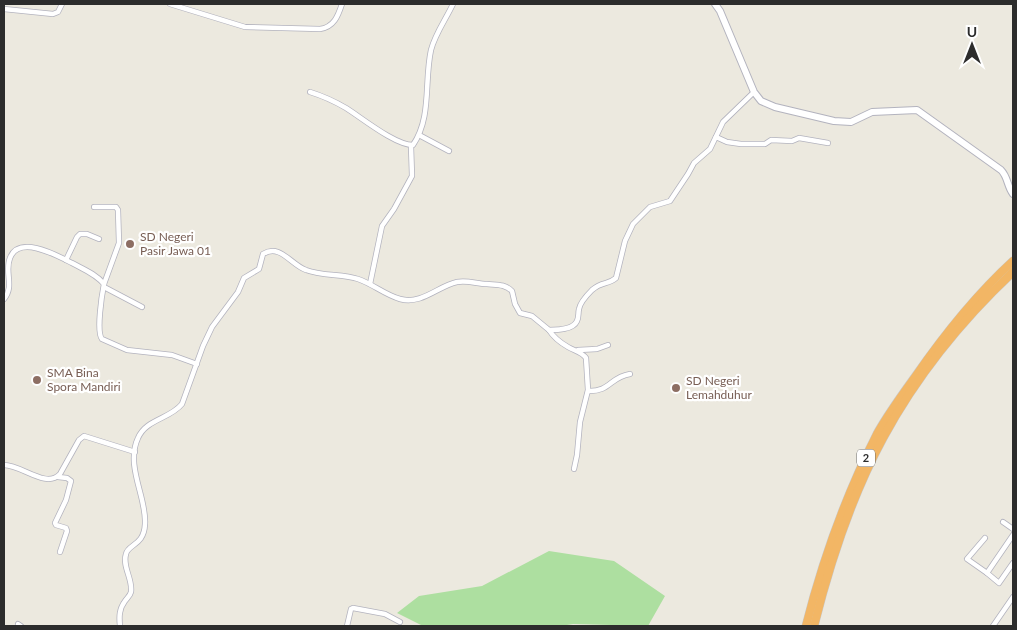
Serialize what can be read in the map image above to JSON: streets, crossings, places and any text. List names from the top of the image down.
{
  "streets": {
    "highway": ["2"]
  },
  "places": ["SD Negeri Pasir Jawa 01", "SMA Bina Spora Mandiri", "SD Negeri Lemahduhur"],
  "north": "top"
}
